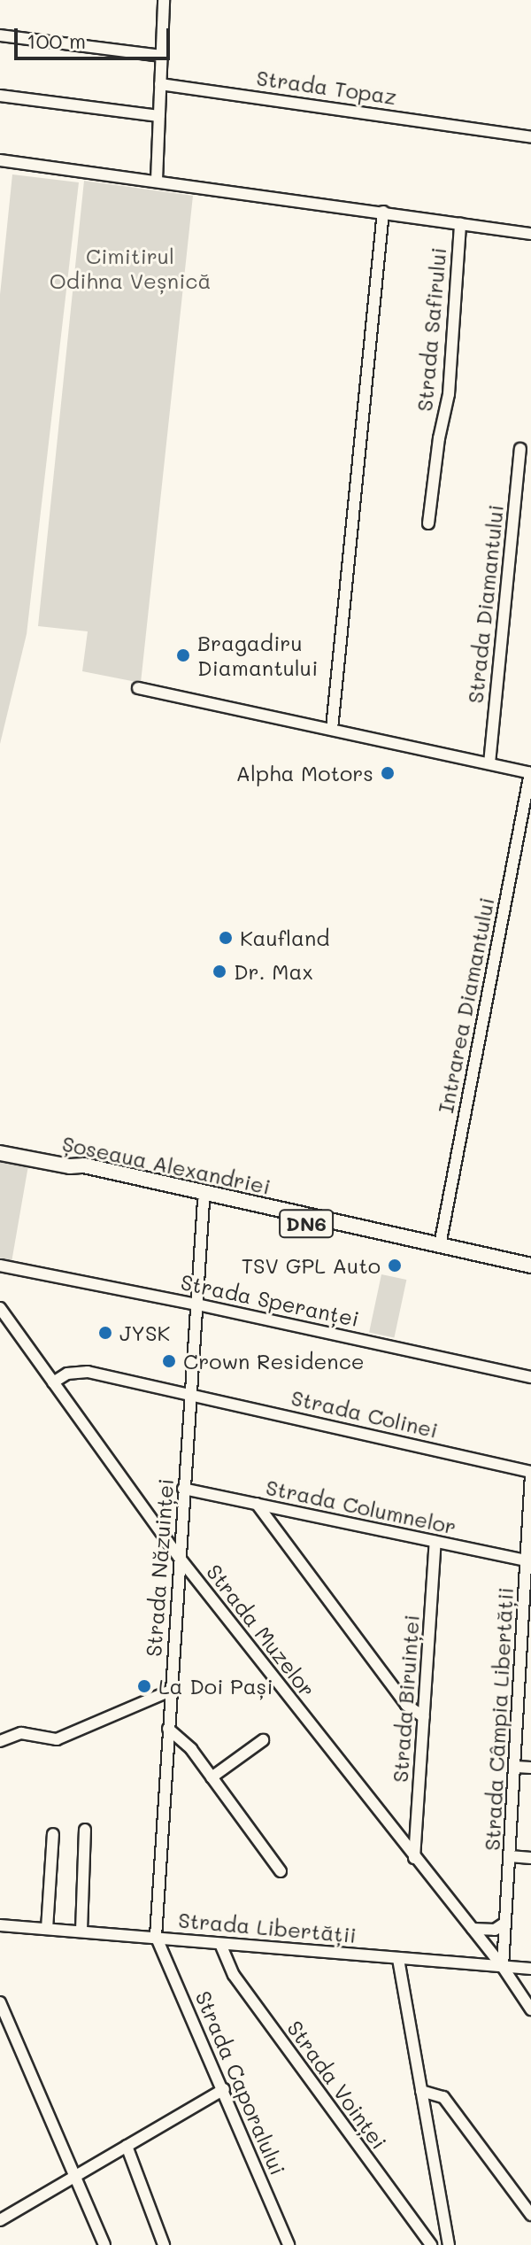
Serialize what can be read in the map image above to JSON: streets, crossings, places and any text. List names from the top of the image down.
{
  "streets": {
    "main road": ["Șoseaua Alexandriei", "DN6"],
    "street": [
      "Strada Topaz",
      "Strada Safirului",
      "Strada Diamantului",
      "Intrarea Diamantului",
      "Strada Speranței",
      "Strada Colinei",
      "Strada Columnelor",
      "Strada Năzuinței",
      "Strada Muzelor",
      "Strada Biruinței",
      "Strada Câmpia Libertății",
      "Strada Libertății",
      "Strada Caporalului",
      "Strada Voinței"
    ]
  },
  "crossings": [
    ["Intrarea Diamantului", "Șoseaua Alexandriei"],
    ["Șoseaua Alexandriei", "DN6"],
    ["Șoseaua Alexandriei", "Strada Năzuinței"],
    ["Strada Speranței", "Strada Năzuinței"],
    ["Strada Colinei", "Strada Năzuinței"],
    ["Strada Colinei", "Strada Muzelor"],
    ["Strada Colinei", "Strada Câmpia Libertății"],
    ["Strada Columnelor", "Strada Năzuinței"],
    ["Strada Columnelor", "Strada Biruinței"],
    ["Strada Columnelor", "Strada Câmpia Libertății"],
    ["Strada Năzuinței", "Strada Muzelor"],
    ["Strada Năzuinței", "Strada Libertății"],
    ["Strada Năzuinței", "Strada Caporalului"],
    ["Strada Muzelor", "Strada Biruinței"],
    ["Strada Muzelor", "Strada Câmpia Libertății"],
    ["Strada Muzelor", "Strada Libertății"],
    ["Strada Câmpia Libertății", "Strada Libertății"],
    ["Strada Libertății", "Strada Caporalului"],
    ["Strada Libertății", "Strada Voinței"]
  ],
  "parks": ["Cimitirul Odihna Veșnică"],
  "places": [
    "Bragadiru Diamantului",
    "Alpha Motors",
    "Kaufland",
    "Dr. Max",
    "TSV GPL Auto",
    "JYSK",
    "Crown Residence",
    "La Doi Pași"
  ],
  "scale_bar": "100 m"
}
